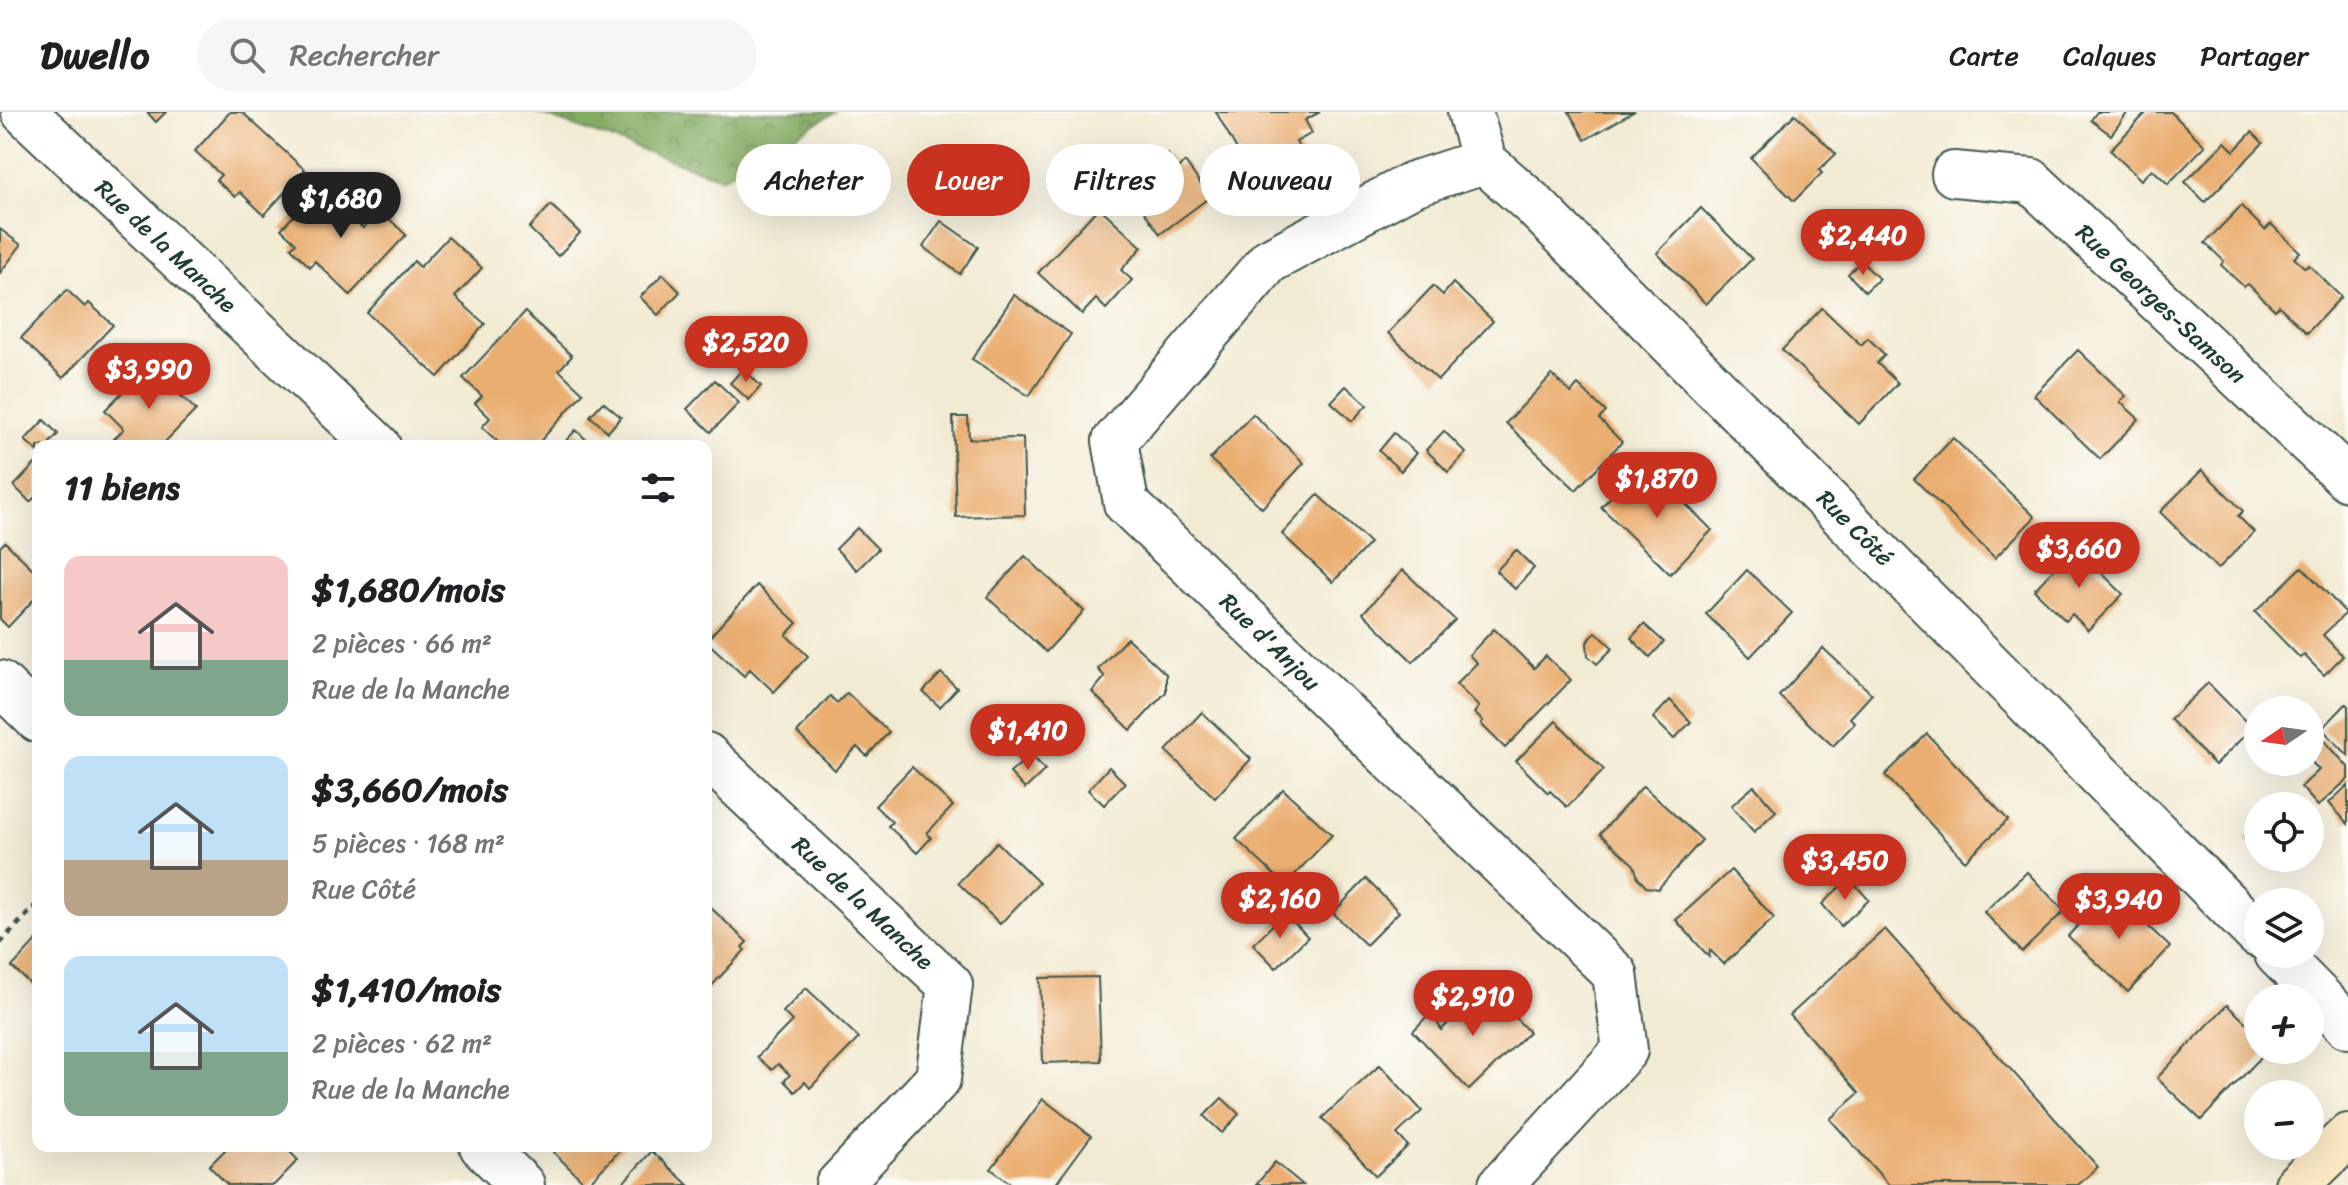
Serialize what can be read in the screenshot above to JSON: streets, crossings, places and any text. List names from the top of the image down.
{
  "streets": {
    "street": [
      "Rue de la Manche",
      "Rue Georges-Samson",
      "Rue Côté",
      "Rue d'Anjou"
    ]
  },
  "crossings": [
    ["Rue Côté", "Rue d'Anjou"]
  ],
  "north": "left",
  "page": {
    "header": "Dwello",
    "search": "Rechercher",
    "nav": ["Carte", "Calques", "Partager"],
    "chip": [
      "Acheter",
      "Louer",
      "Filtres",
      "Nouveau"
    ],
    "price": [
      "$1,680",
      "$2,440",
      "$2,520",
      "$3,990",
      "$1,870",
      "$3,660",
      "$1,410",
      "$3,450",
      "$2,160",
      "$3,940",
      "$2,910"
    ],
    "heading": "11 biens",
    "list": [
      {
        "name": "$1,680/mois",
        "note": "2 pièces · 66 m² · Rue de la Manche"
      },
      {
        "name": "$3,660/mois",
        "note": "5 pièces · 168 m² · Rue Côté"
      },
      {
        "name": "$1,410/mois",
        "note": "2 pièces · 62 m² · Rue de la Manche"
      }
    ],
    "map_buttons": ["+", "−"]
  }
}
